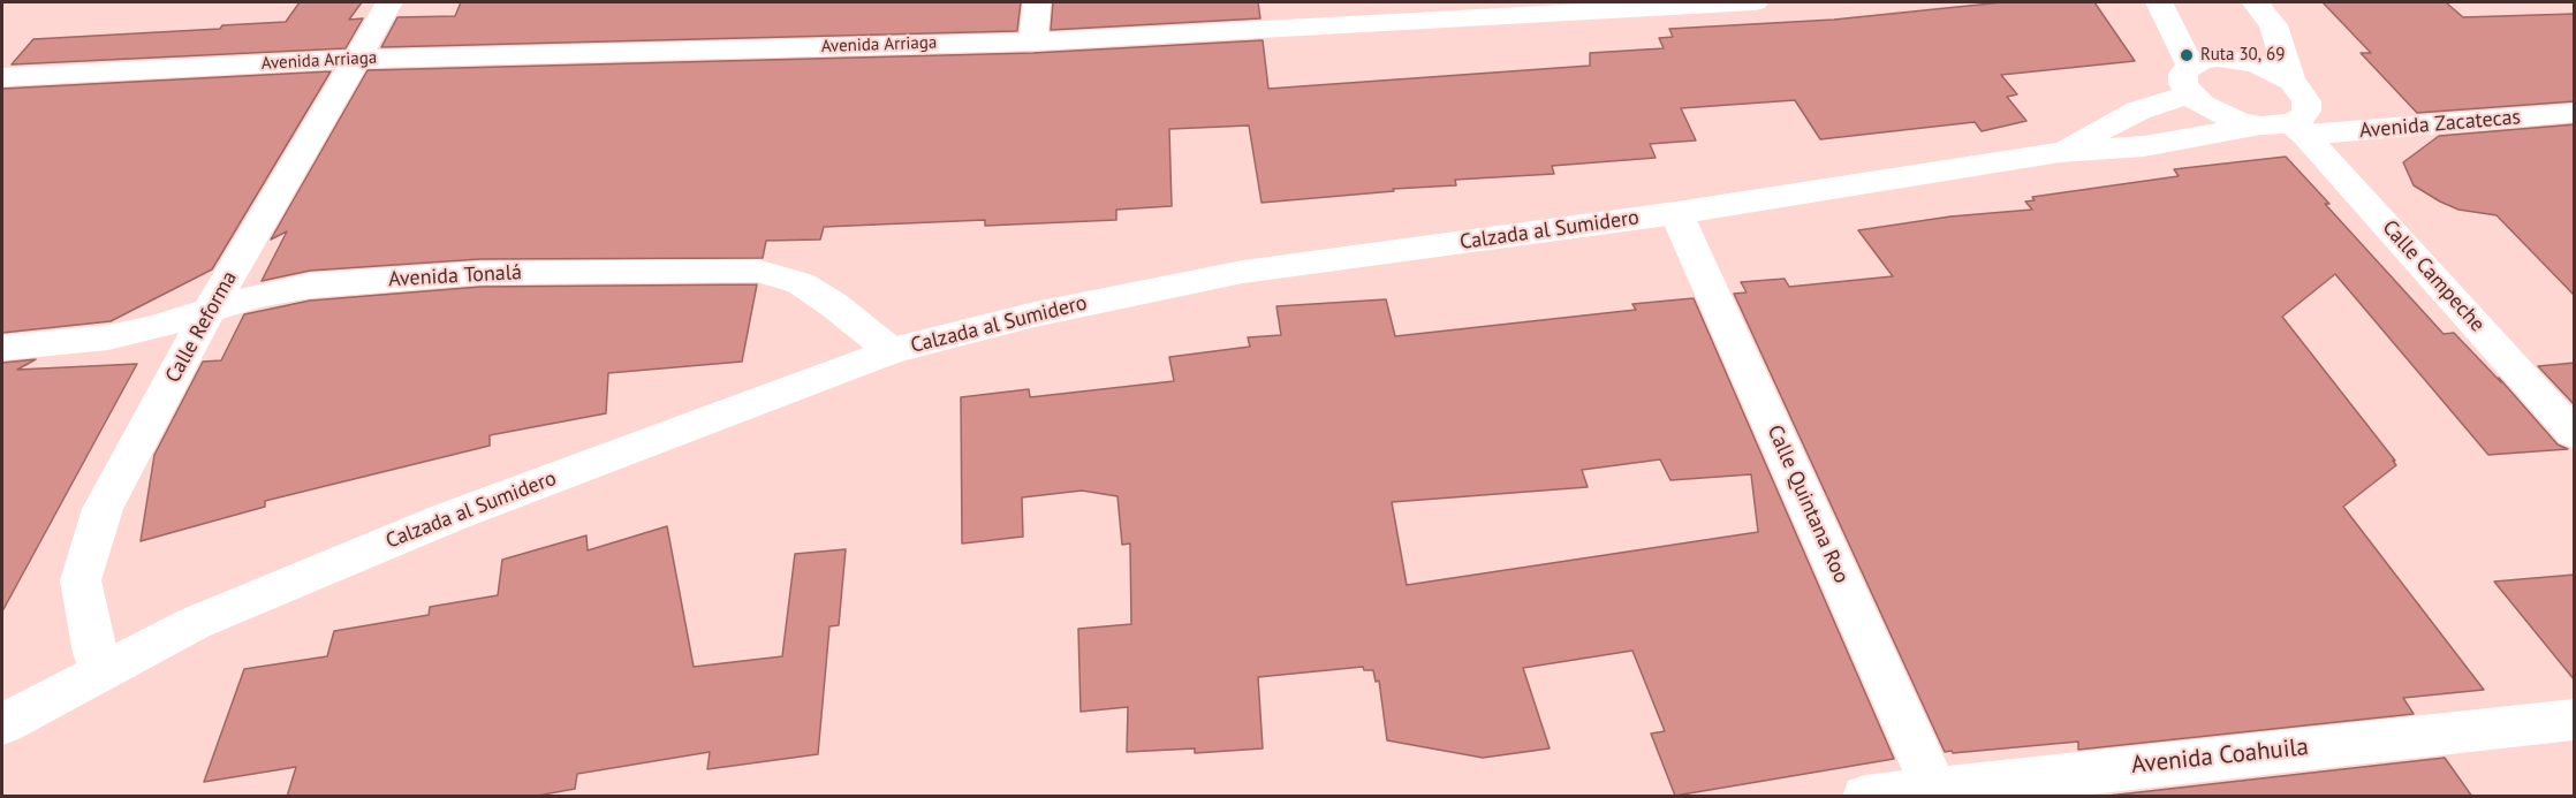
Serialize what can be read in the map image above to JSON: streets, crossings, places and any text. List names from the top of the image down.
{
  "streets": {
    "street": [
      "Avenida Arriaga",
      "Avenida Zacatecas",
      "Calzada al Sumidero",
      "Avenida Tonalá",
      "Calle Campeche",
      "Calle Reforma",
      "Calle Quintana Roo",
      "Avenida Coahuila"
    ]
  },
  "crossings": [
    ["Avenida Arriaga", "Calle Reforma"],
    ["Avenida Zacatecas", "Calzada al Sumidero"],
    ["Avenida Zacatecas", "Calle Campeche"],
    ["Calzada al Sumidero", "Avenida Tonalá"],
    ["Calzada al Sumidero", "Calle Campeche"],
    ["Calzada al Sumidero", "Calle Reforma"],
    ["Calzada al Sumidero", "Calle Quintana Roo"],
    ["Avenida Tonalá", "Calle Reforma"],
    ["Calle Quintana Roo", "Avenida Coahuila"]
  ],
  "places": ["Ruta 30, 69"]
}
